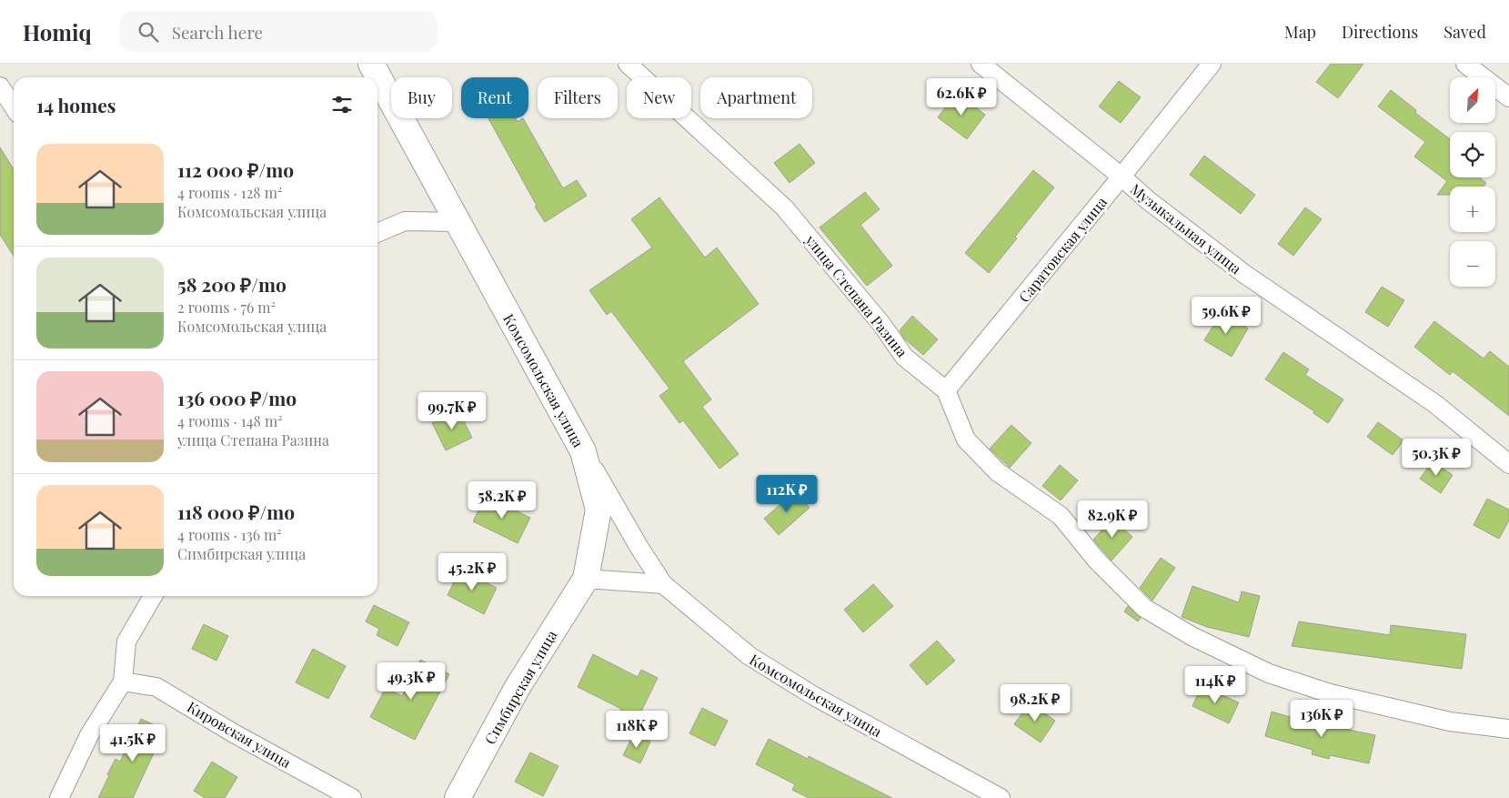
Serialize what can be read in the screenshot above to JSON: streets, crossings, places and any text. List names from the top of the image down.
{
  "streets": {
    "street": [
      "Музыкальная улица",
      "Саратовская улица",
      "улица Степана Разина",
      "Комсомольская улица",
      "Симбирская улица",
      "Кировская улица"
    ]
  },
  "crossings": [
    ["Музыкальная улица", "Саратовская улица"],
    ["Саратовская улица", "улица Степана Разина"],
    ["Комсомольская улица", "Симбирская улица"]
  ],
  "north": "top right",
  "page": {
    "header": "Homiq",
    "search": "Search here",
    "nav": ["Map", "Directions", "Saved"],
    "map_buttons": ["+", "−"],
    "chip": [
      "Buy",
      "Rent",
      "Filters",
      "New",
      "Apartment"
    ],
    "heading": "14 homes",
    "price": [
      "62.6K ₽",
      "59.6K ₽",
      "99.7K ₽",
      "50.3K ₽",
      "112K ₽",
      "58.2K ₽",
      "82.9K ₽",
      "45.2K ₽",
      "49.3K ₽",
      "114K ₽",
      "98.2K ₽",
      "136K ₽",
      "118K ₽",
      "41.5K ₽"
    ],
    "list": [
      {
        "name": "112 000 ₽/mo",
        "note": "4 rooms · 128 m² · Комсомольская улица"
      },
      {
        "name": "58 200 ₽/mo",
        "note": "2 rooms · 76 m² · Комсомольская улица"
      },
      {
        "name": "136 000 ₽/mo",
        "note": "4 rooms · 148 m² · улица Степана Разина"
      },
      {
        "name": "118 000 ₽/mo",
        "note": "4 rooms · 136 m² · Симбирская улица"
      }
    ]
  }
}
